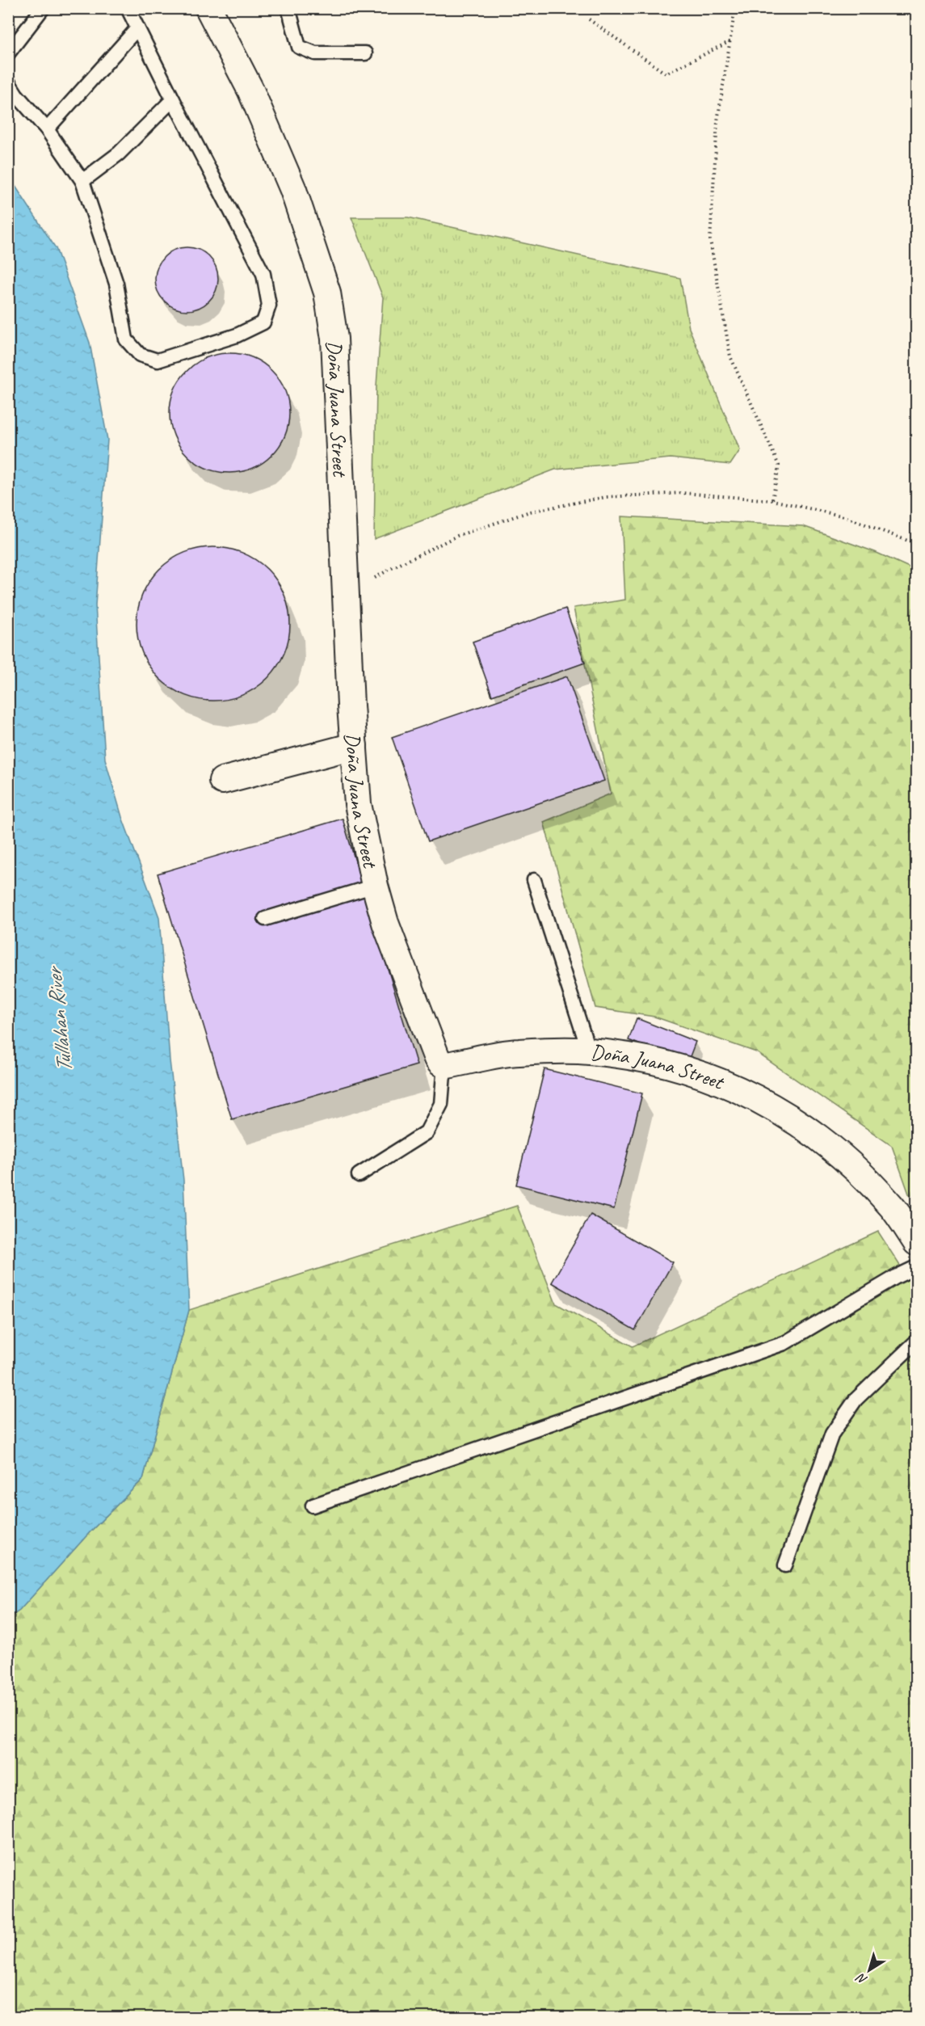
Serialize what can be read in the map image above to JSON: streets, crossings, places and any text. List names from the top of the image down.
{
  "streets": {
    "street": ["Doña Juana Street"]
  },
  "water": ["Tullahan River"],
  "north": "bottom left"
}
